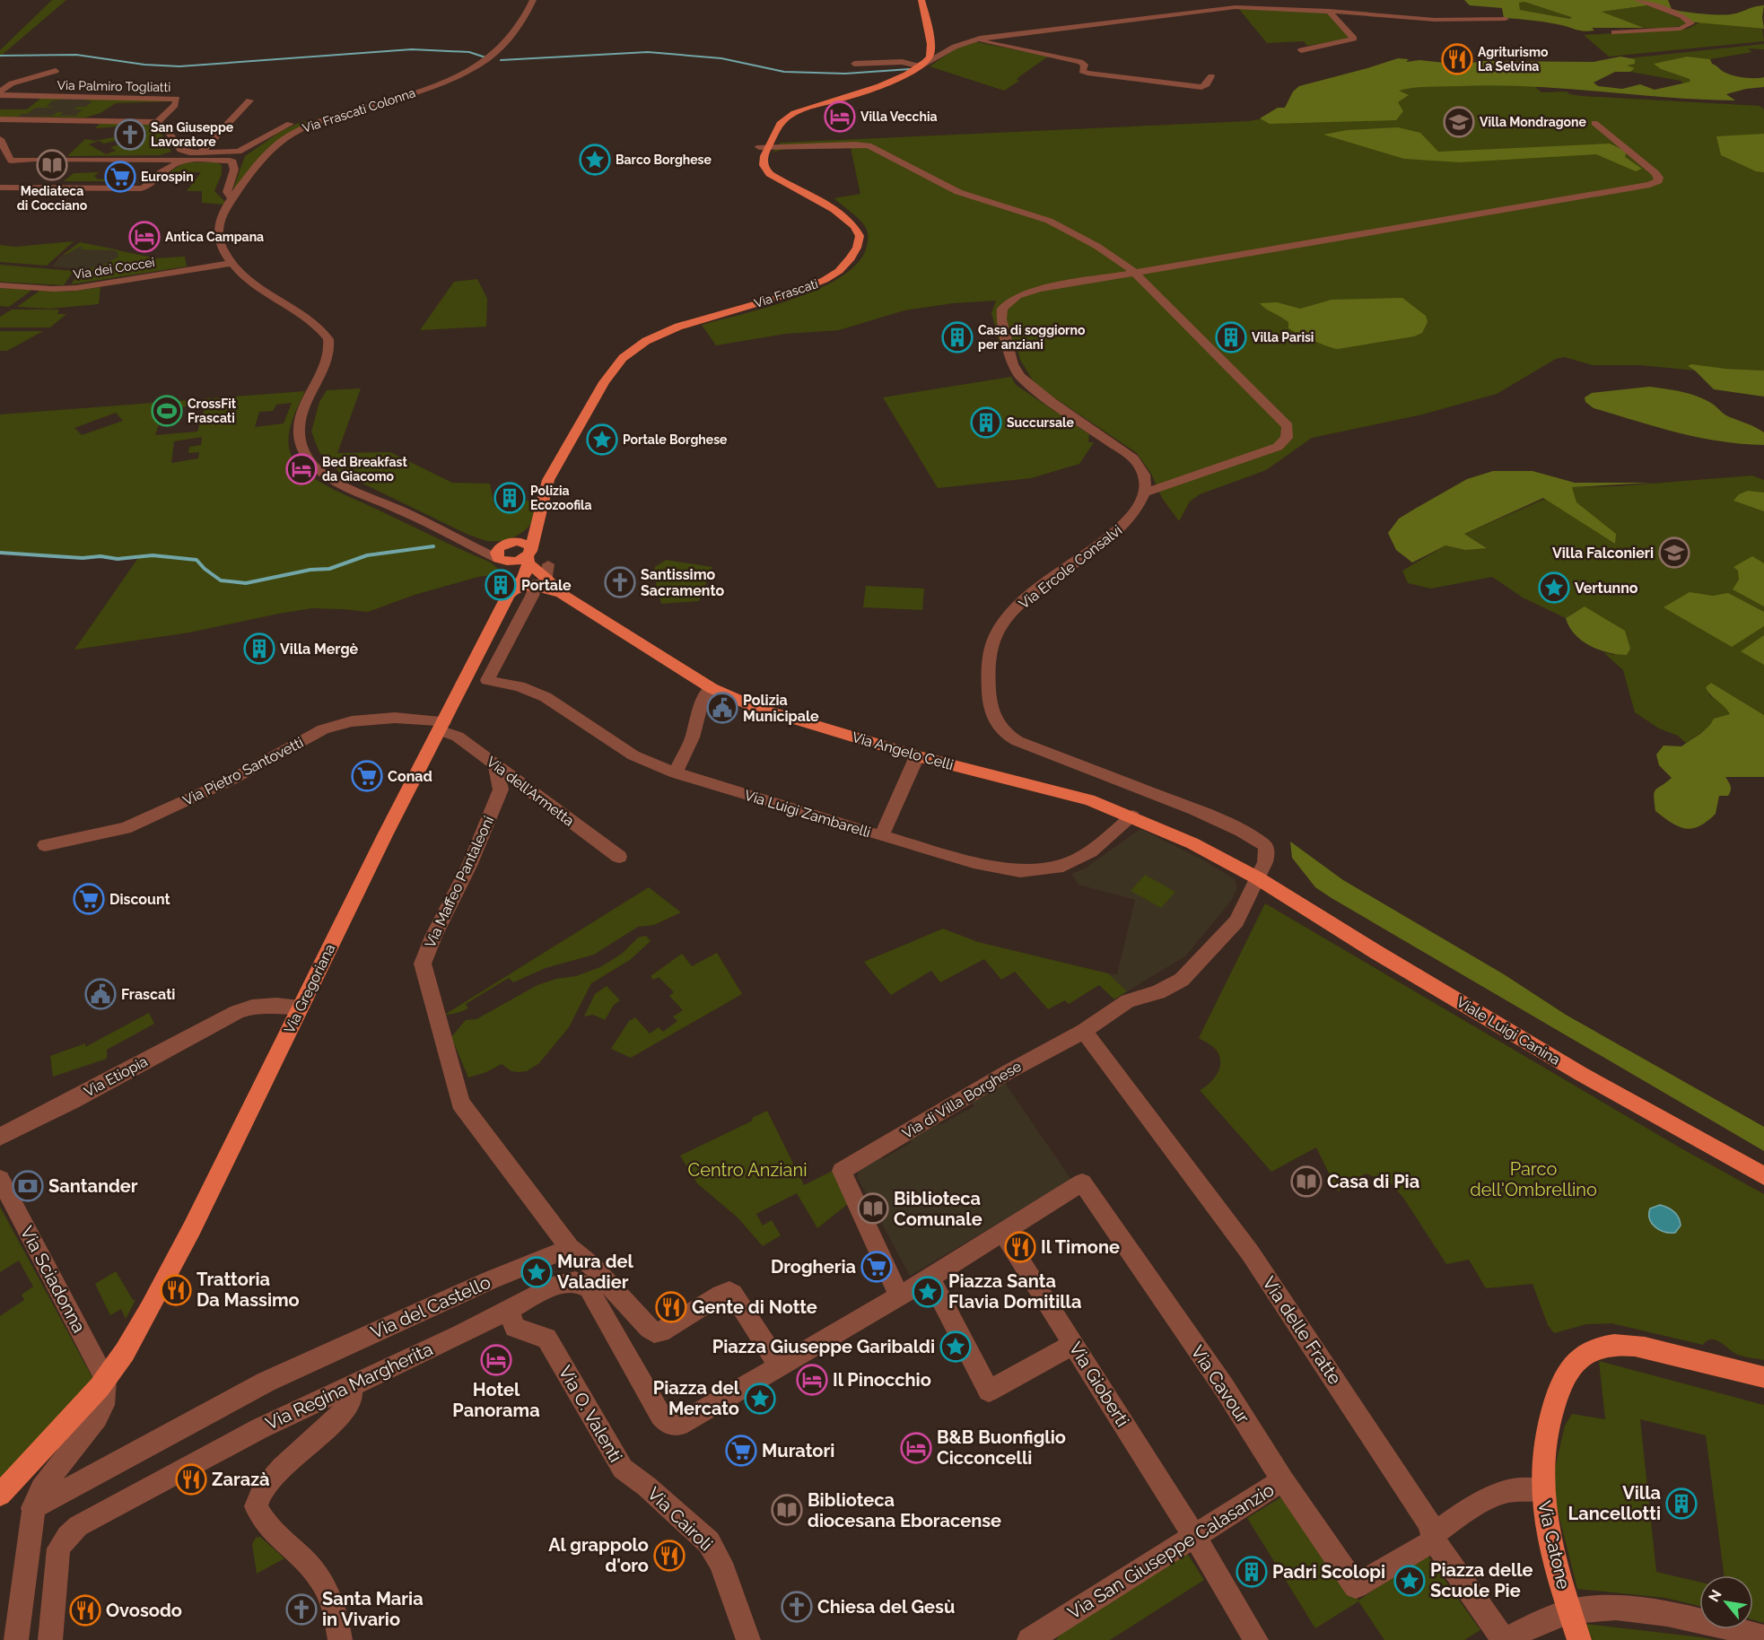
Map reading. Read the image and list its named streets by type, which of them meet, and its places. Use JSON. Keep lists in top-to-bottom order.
{
  "streets": {
    "main road": [
      "Via Frascati",
      "Via Angelo Celli",
      "Via Gregoriana",
      "Viale Luigi Canina",
      "Via Catone"
    ],
    "street": [
      "Via Palmiro Togliatti",
      "Via Frascati Colonna",
      "Via dei Coccei",
      "Via Ercole Consalvi",
      "Via Pietro Santovetti",
      "Via dell'Armetta",
      "Via Luigi Zambarelli",
      "Via Maffeo Pantaleoni",
      "Via Etiopia",
      "Via di Villa Borghese",
      "Via Sciadonna",
      "Via del Castello",
      "Via delle Fratte",
      "Via Gioberti",
      "Via Cavour",
      "Via Regina Margherita",
      "Via O. Valenti",
      "Via Cairoli",
      "Via San Giuseppe Calasanzio"
    ]
  },
  "crossings": [
    ["Via Frascati Colonna", "Via dei Coccei"],
    ["Via Frascati Colonna", "Via Angelo Celli"],
    ["Via Frascati Colonna", "Via Gregoriana"],
    ["Via Frascati", "Via Angelo Celli"],
    ["Via Frascati", "Via Luigi Zambarelli"],
    ["Via Ercole Consalvi", "Via Angelo Celli"],
    ["Via Ercole Consalvi", "Viale Luigi Canina"],
    ["Via Ercole Consalvi", "Via di Villa Borghese"],
    ["Via Angelo Celli", "Via Luigi Zambarelli"],
    ["Via Angelo Celli", "Via Gregoriana"],
    ["Via Angelo Celli", "Viale Luigi Canina"],
    ["Via Angelo Celli", "Via di Villa Borghese"],
    ["Via Pietro Santovetti", "Via dell'Armetta"],
    ["Via Pietro Santovetti", "Via Gregoriana"],
    ["Via dell'Armetta", "Via Maffeo Pantaleoni"],
    ["Via dell'Armetta", "Via Gregoriana"],
    ["Via Maffeo Pantaleoni", "Via del Castello"],
    ["Via Gregoriana", "Via Etiopia"],
    ["Via Gregoriana", "Via Sciadonna"],
    ["Viale Luigi Canina", "Via di Villa Borghese"],
    ["Via di Villa Borghese", "Via delle Fratte"],
    ["Via delle Fratte", "Via Cavour"],
    ["Via Gioberti", "Via Cavour"],
    ["Via Gioberti", "Via San Giuseppe Calasanzio"],
    ["Via Cavour", "Via San Giuseppe Calasanzio"],
    ["Via Regina Margherita", "Via O. Valenti"],
    ["Via O. Valenti", "Via Cairoli"]
  ],
  "parks": ["Parco dell'Ombrellino", "Centro Anziani"],
  "places": {
    "restaurant": [
      "Agriturismo La Selvina",
      "Il Timone",
      "Trattoria Da Massimo",
      "Gente di Notte",
      "Zarazà",
      "Al grappolo d'oro",
      "Ovosodo"
    ],
    "hotel": [
      "Villa Vecchia",
      "Antica Campana",
      "Bed Breakfast da Giacomo",
      "Hotel Panorama",
      "Il Pinocchio",
      "B&B Buonfiglio Cicconcelli"
    ],
    "school or university": ["Villa Mondragone", "Villa Falconieri"],
    "church": [
      "San Giuseppe Lavoratore",
      "Santissimo Sacramento",
      "Chiesa del Gesù",
      "Santa Maria in Vivario"
    ],
    "place": [
      "Barco Borghese",
      "Portale Borghese",
      "Vertunno",
      "Mura del Valadier",
      "Piazza Santa Flavia Domitilla",
      "Piazza Giuseppe Garibaldi",
      "Piazza del Mercato",
      "Piazza delle Scuole Pie"
    ],
    "library": [
      "Mediateca di Cocciano",
      "Casa di Pia",
      "Biblioteca Comunale",
      "Biblioteca diocesana Eboracense"
    ],
    "supermarket": [
      "Eurospin",
      "Conad",
      "Discount",
      "Drogheria",
      "Muratori"
    ],
    "building": [
      "Casa di soggiorno per anziani",
      "Villa Parisi",
      "Succursale",
      "Polizia Ecozoofila",
      "Portale",
      "Villa Mergè",
      "Villa Lancellotti",
      "Padri Scolopi"
    ],
    "sports": ["CrossFit Frascati"],
    "public building": ["Polizia Municipale", "Frascati"],
    "bank": ["Santander"]
  },
  "north": "top left"
}
